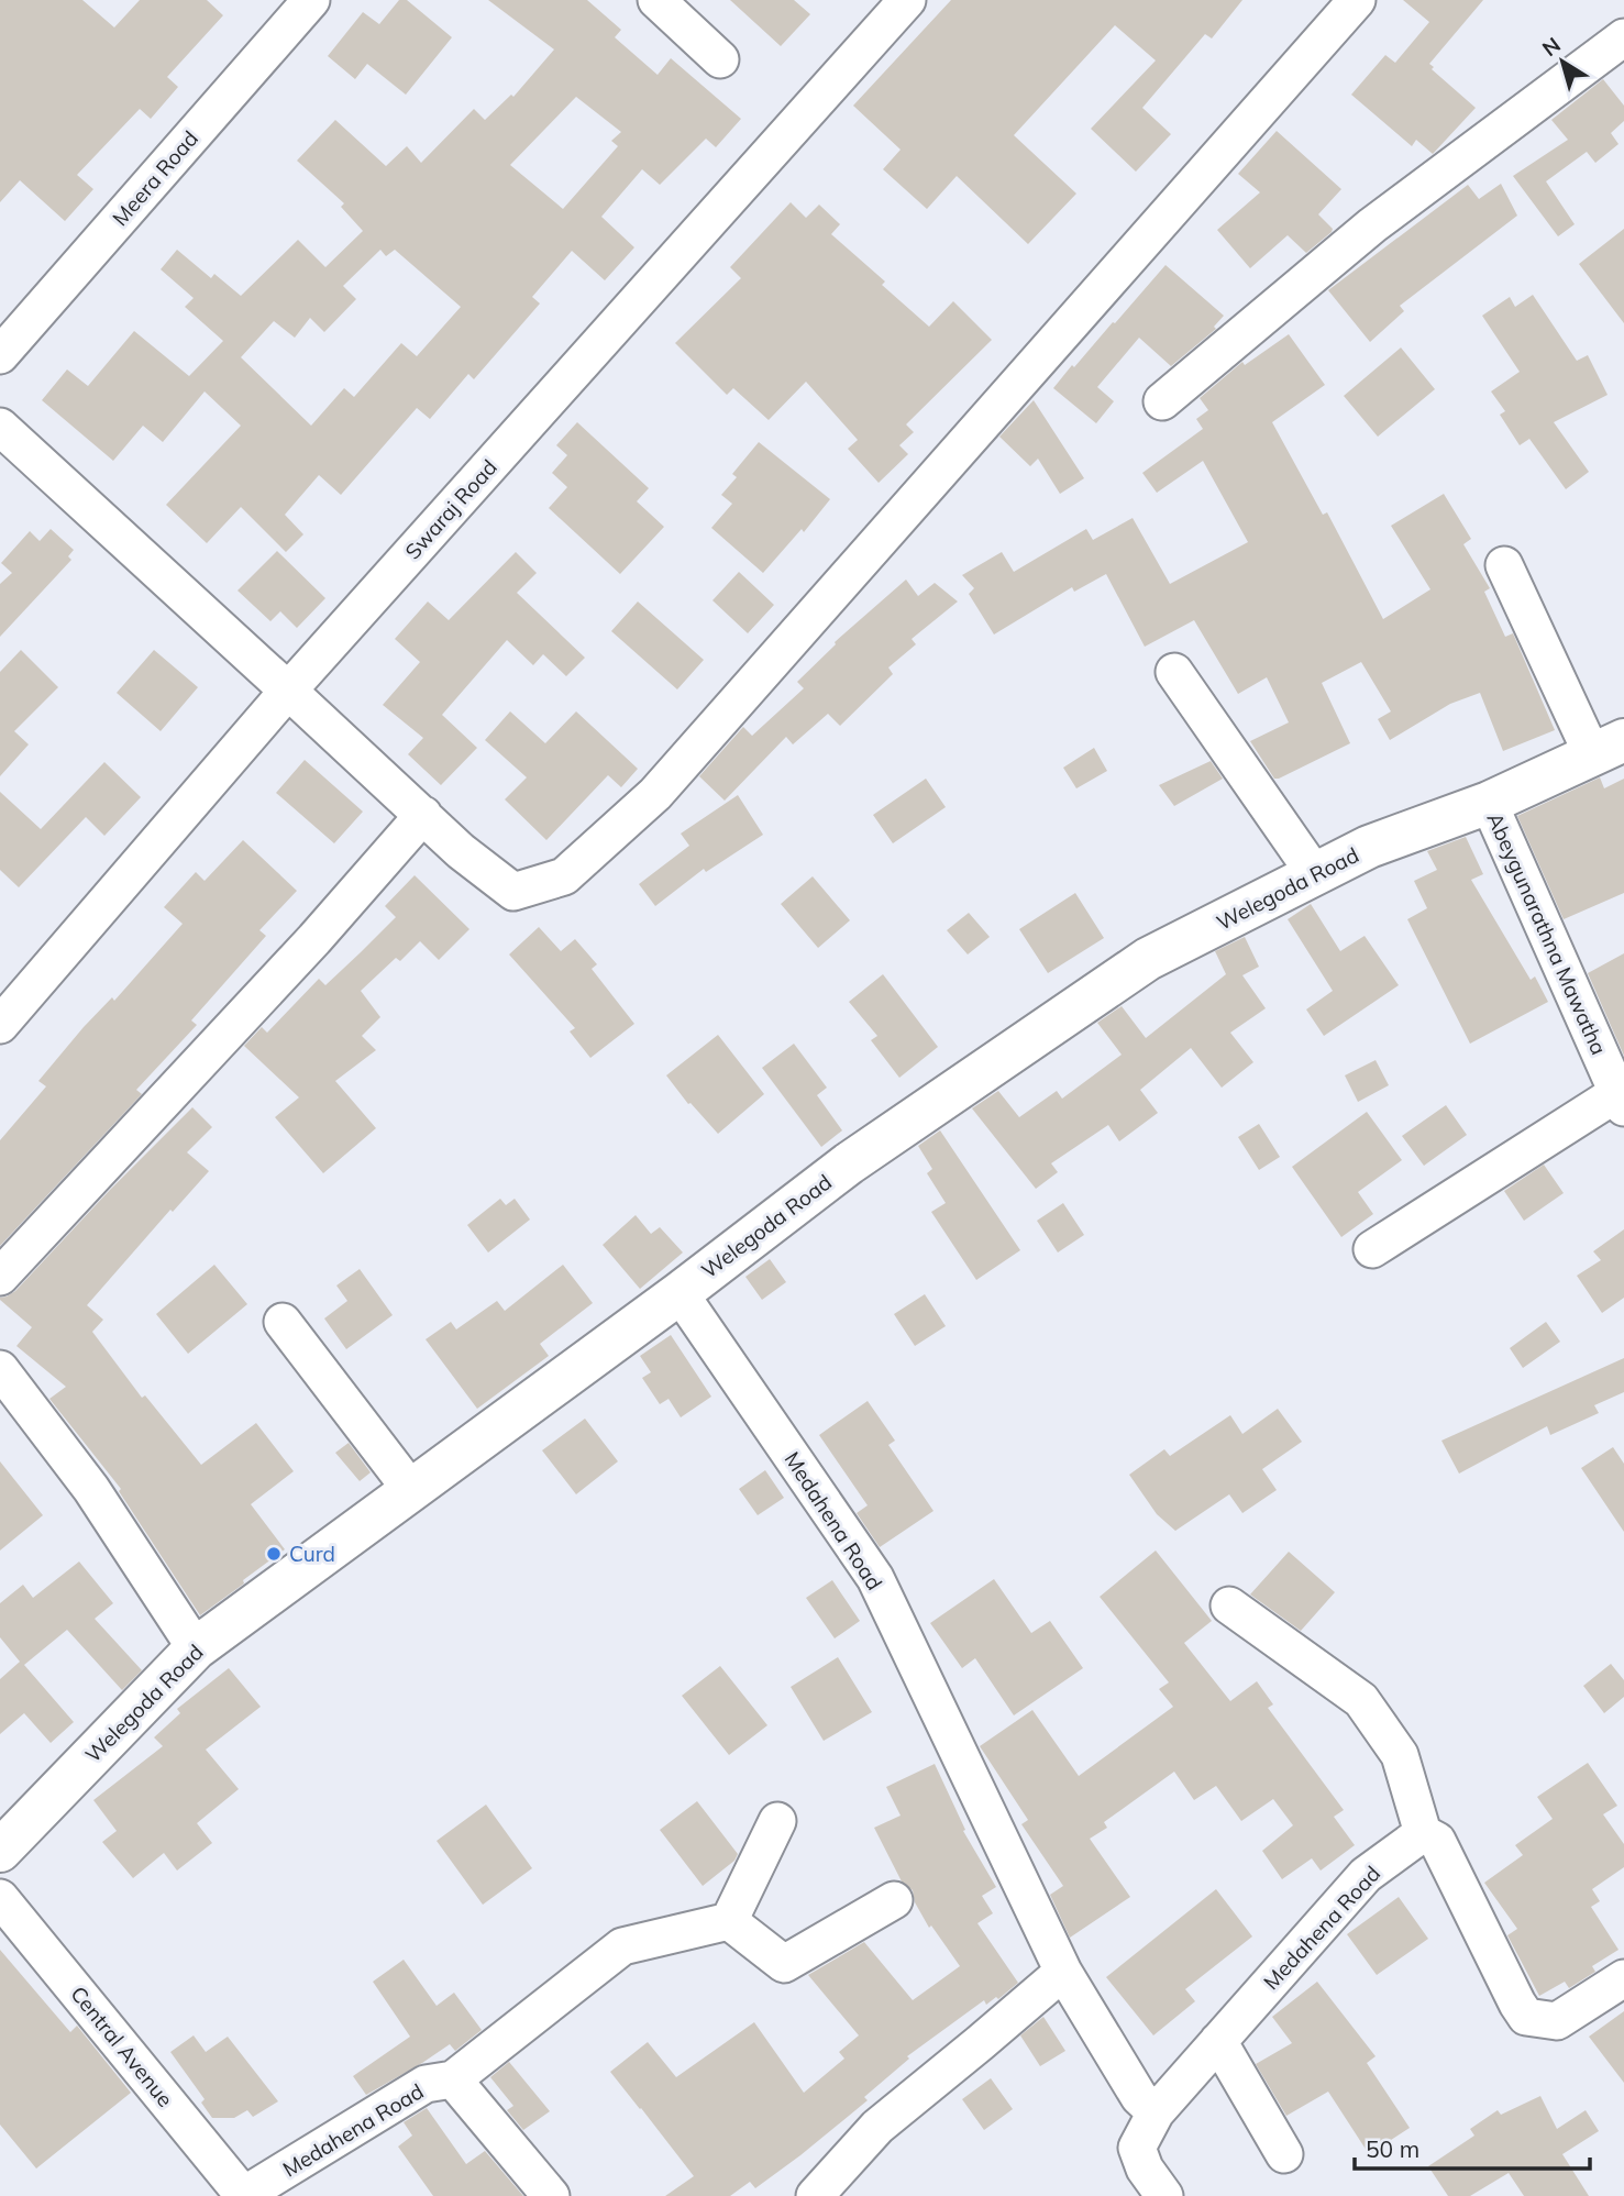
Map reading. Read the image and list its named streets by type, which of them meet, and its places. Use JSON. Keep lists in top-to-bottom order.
{
  "streets": {
    "street": [
      "Meera Road",
      "Swaraj Road",
      "Welegoda Road",
      "Abeygunarathna Mawatha",
      "Medahena Road",
      "Central Avenue"
    ]
  },
  "crossings": [
    ["Welegoda Road", "Abeygunarathna Mawatha"],
    ["Welegoda Road", "Medahena Road"],
    ["Medahena Road", "Central Avenue"]
  ],
  "places": ["Curd"],
  "scale_bar": "50 m",
  "north": "top left"
}
